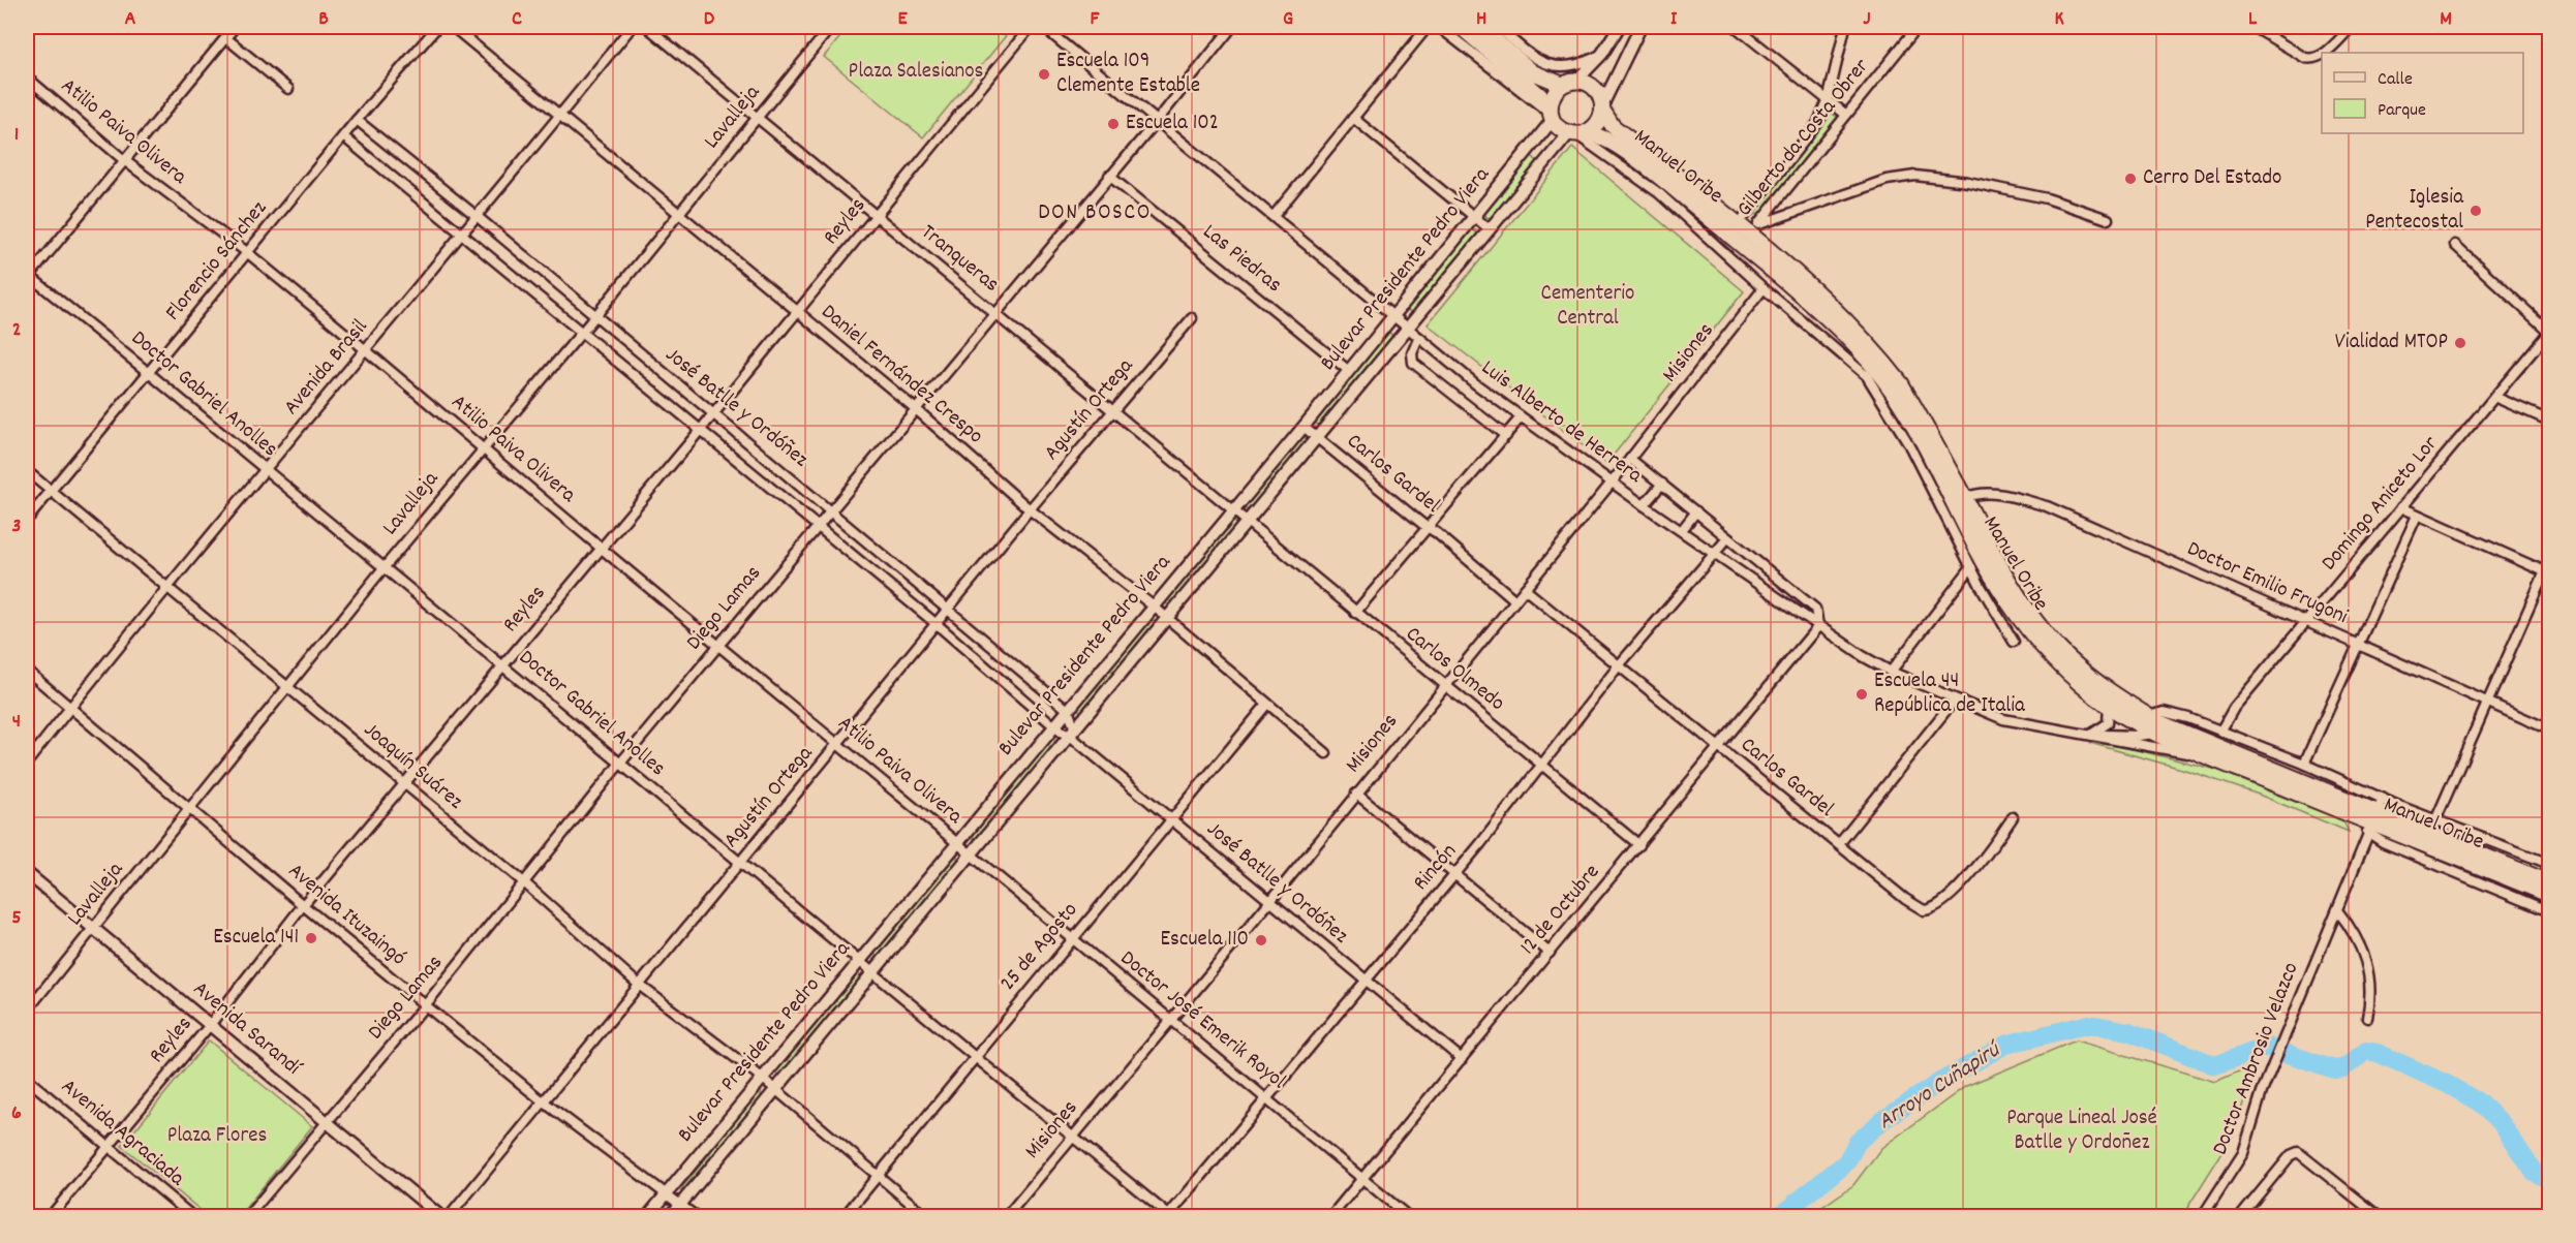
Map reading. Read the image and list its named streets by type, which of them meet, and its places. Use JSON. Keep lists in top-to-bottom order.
{
  "streets": {
    "highway": ["Manuel Oribe"],
    "street": [
      "Lavalleja",
      "Atilio Paiva Olivera",
      "Gilberto da Costa Obrer",
      "Reyles",
      "Tranqueras",
      "Las Piedras",
      "Florencio Sánchez",
      "Bulevar Presidente Pedro Viera",
      "Misiones",
      "Avenida Brasil",
      "Daniel Fernández Crespo",
      "Doctor Gabriel Anolles",
      "José Batlle y Ordóñez",
      "Agustín Ortega",
      "Luis Alberto de Herrera",
      "Carlos Gardel",
      "Domingo Aniceto Lor",
      "Doctor Emilio Frugoni",
      "Diego Lamas",
      "Carlos Olmedo",
      "Joaquín Suárez",
      "Rincón",
      "12 de Octubre",
      "Avenida Ituzaingó",
      "25 de Agosto",
      "Doctor José Emerik Royol",
      "Avenida Sarandí",
      "Doctor Ambrosio Velazco",
      "Avenida Agraciada"
    ]
  },
  "crossings": [
    ["Lavalleja", "Atilio Paiva Olivera"],
    ["Lavalleja", "Tranqueras"],
    ["Lavalleja", "Daniel Fernández Crespo"],
    ["Lavalleja", "Doctor Gabriel Anolles"],
    ["Lavalleja", "José Batlle y Ordóñez"],
    ["Lavalleja", "Joaquín Suárez"],
    ["Lavalleja", "Avenida Ituzaingó"],
    ["Lavalleja", "Avenida Sarandí"],
    ["Atilio Paiva Olivera", "Reyles"],
    ["Atilio Paiva Olivera", "Florencio Sánchez"],
    ["Atilio Paiva Olivera", "Bulevar Presidente Pedro Viera"],
    ["Atilio Paiva Olivera", "Avenida Brasil"],
    ["Atilio Paiva Olivera", "Agustín Ortega"],
    ["Atilio Paiva Olivera", "Diego Lamas"],
    ["Atilio Paiva Olivera", "Doctor José Emerik Royol"],
    ["Gilberto da Costa Obrer", "Manuel Oribe"],
    ["Manuel Oribe", "Bulevar Presidente Pedro Viera"],
    ["Manuel Oribe", "Misiones"],
    ["Manuel Oribe", "Luis Alberto de Herrera"],
    ["Manuel Oribe", "Doctor Emilio Frugoni"],
    ["Manuel Oribe", "Doctor Ambrosio Velazco"],
    ["Reyles", "Tranqueras"],
    ["Reyles", "Daniel Fernández Crespo"],
    ["Reyles", "Doctor Gabriel Anolles"],
    ["Reyles", "José Batlle y Ordóñez"],
    ["Reyles", "Joaquín Suárez"],
    ["Reyles", "Avenida Ituzaingó"],
    ["Reyles", "Avenida Sarandí"],
    ["Reyles", "Avenida Agraciada"],
    ["Tranqueras", "Bulevar Presidente Pedro Viera"],
    ["Tranqueras", "Agustín Ortega"],
    ["Tranqueras", "Diego Lamas"],
    ["Tranqueras", "Carlos Olmedo"],
    ["Las Piedras", "Bulevar Presidente Pedro Viera"],
    ["Las Piedras", "Diego Lamas"],
    ["Florencio Sánchez", "Doctor Gabriel Anolles"],
    ["Florencio Sánchez", "José Batlle y Ordóñez"],
    ["Florencio Sánchez", "Joaquín Suárez"],
    ["Bulevar Presidente Pedro Viera", "Daniel Fernández Crespo"],
    ["Bulevar Presidente Pedro Viera", "Doctor Gabriel Anolles"],
    ["Bulevar Presidente Pedro Viera", "José Batlle y Ordóñez"],
    ["Bulevar Presidente Pedro Viera", "Luis Alberto de Herrera"],
    ["Bulevar Presidente Pedro Viera", "Carlos Gardel"],
    ["Bulevar Presidente Pedro Viera", "Carlos Olmedo"],
    ["Bulevar Presidente Pedro Viera", "Joaquín Suárez"],
    ["Bulevar Presidente Pedro Viera", "Avenida Ituzaingó"],
    ["Bulevar Presidente Pedro Viera", "Doctor José Emerik Royol"],
    ["Misiones", "Doctor Gabriel Anolles"],
    ["Misiones", "José Batlle y Ordóñez"],
    ["Misiones", "Luis Alberto de Herrera"],
    ["Misiones", "Carlos Gardel"],
    ["Misiones", "Carlos Olmedo"],
    ["Misiones", "Doctor José Emerik Royol"],
    ["Avenida Brasil", "Daniel Fernández Crespo"],
    ["Avenida Brasil", "Doctor Gabriel Anolles"],
    ["Avenida Brasil", "José Batlle y Ordóñez"],
    ["Avenida Brasil", "Joaquín Suárez"],
    ["Avenida Brasil", "Avenida Ituzaingó"],
    ["Daniel Fernández Crespo", "Agustín Ortega"],
    ["Daniel Fernández Crespo", "Diego Lamas"],
    ["Daniel Fernández Crespo", "25 de Agosto"],
    ["Doctor Gabriel Anolles", "Agustín Ortega"],
    ["Doctor Gabriel Anolles", "Diego Lamas"],
    ["Doctor Gabriel Anolles", "Rincón"],
    ["Doctor Gabriel Anolles", "25 de Agosto"],
    ["José Batlle y Ordóñez", "Agustín Ortega"],
    ["José Batlle y Ordóñez", "Diego Lamas"],
    ["José Batlle y Ordóñez", "Rincón"],
    ["José Batlle y Ordóñez", "12 de Octubre"],
    ["José Batlle y Ordóñez", "25 de Agosto"],
    ["Agustín Ortega", "Joaquín Suárez"],
    ["Agustín Ortega", "Avenida Ituzaingó"],
    ["Luis Alberto de Herrera", "Diego Lamas"],
    ["Luis Alberto de Herrera", "Rincón"],
    ["Luis Alberto de Herrera", "12 de Octubre"],
    ["Carlos Gardel", "Rincón"],
    ["Carlos Gardel", "12 de Octubre"],
    ["Domingo Aniceto Lor", "Doctor Emilio Frugoni"],
    ["Diego Lamas", "Joaquín Suárez"],
    ["Diego Lamas", "Avenida Ituzaingó"],
    ["Diego Lamas", "Avenida Sarandí"],
    ["Carlos Olmedo", "Rincón"],
    ["Carlos Olmedo", "12 de Octubre"],
    ["Joaquín Suárez", "25 de Agosto"],
    ["Rincón", "Doctor José Emerik Royol"],
    ["12 de Octubre", "Doctor José Emerik Royol"],
    ["25 de Agosto", "Doctor José Emerik Royol"]
  ],
  "districts": ["DON BOSCO"],
  "water": ["Arroyo Cuñapirú"],
  "parks": [
    "Plaza Salesianos",
    "Cementerio Central",
    "Parque Lineal José Batlle y Ordoñez",
    "Plaza Flores"
  ],
  "places": [
    "Escuela 109 Clemente Estable",
    "Escuela 102",
    "Cerro Del Estado",
    "Iglesia Pentecostal",
    "Vialidad MTOP",
    "Escuela 44 República de Italia",
    "Escuela 141",
    "Escuela 110"
  ],
  "legend": ["Calle", "Parque"],
  "grid": {
    "columns": [
      "A",
      "B",
      "C",
      "D",
      "E",
      "F",
      "G",
      "H",
      "I",
      "J",
      "K",
      "L",
      "M"
    ],
    "rows": [
      "1",
      "2",
      "3",
      "4",
      "5",
      "6"
    ]
  }
}
